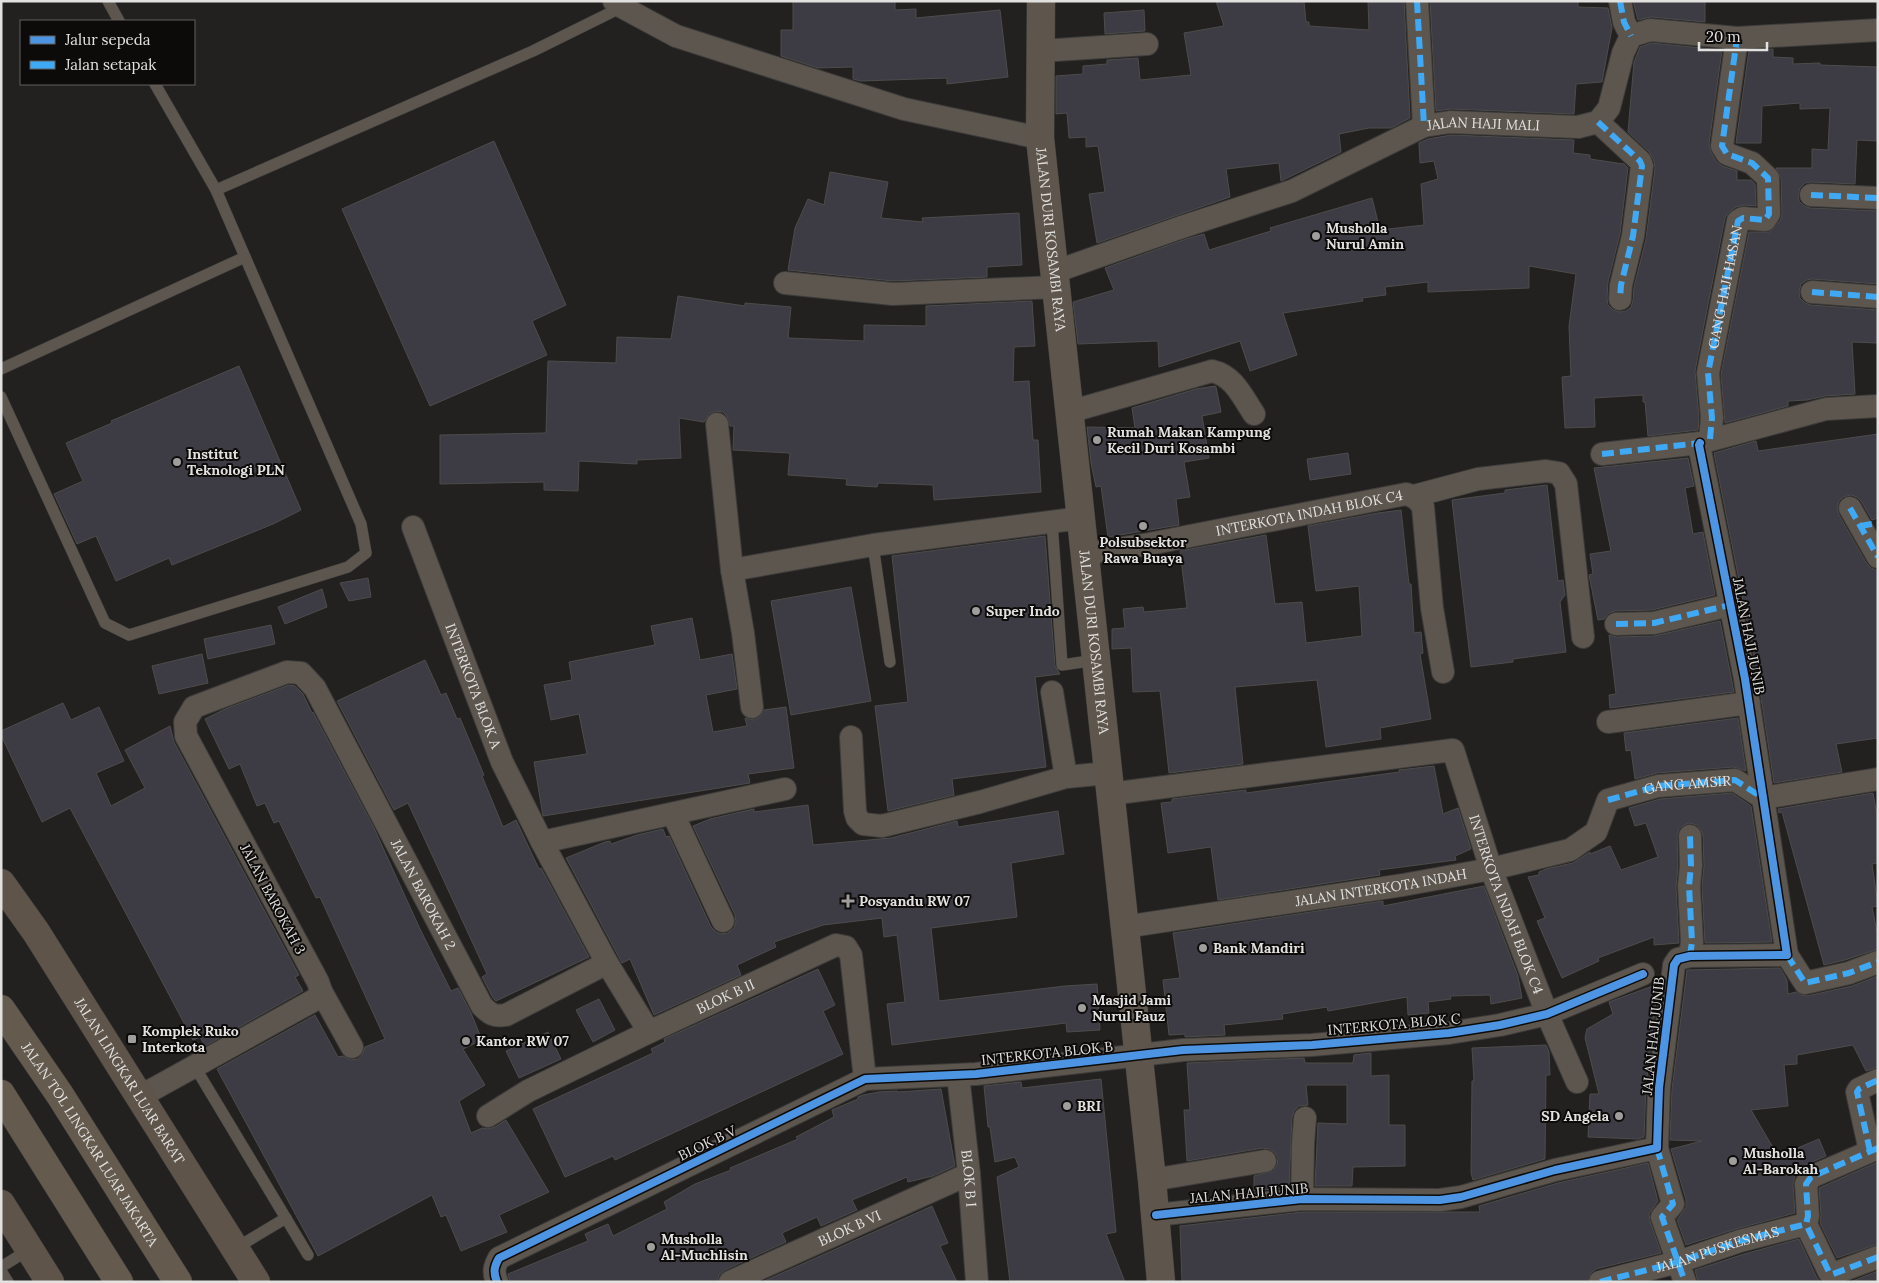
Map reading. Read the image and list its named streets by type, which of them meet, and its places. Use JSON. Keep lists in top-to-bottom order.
{
  "streets": {
    "highway": ["JALAN TOL LINGKAR LUAR JAKARTA"],
    "main road": ["JALAN DURI KOSAMBI RAYA", "JALAN LINGKAR LUAR BARAT"],
    "street": [
      "JALAN HAJI MALI",
      "GANG HAJI HASAN",
      "INTERKOTA INDAH BLOK C4",
      "JALAN HAJI JUNIB",
      "INTERKOTA BLOK A",
      "GANG AMSIR",
      "JALAN INTERKOTA INDAH",
      "JALAN BAROKAH 2",
      "JALAN BAROKAH 3",
      "BLOK B II",
      "INTERKOTA BLOK C",
      "INTERKOTA BLOK B",
      "BLOK B V",
      "BLOK B I",
      "BLOK B VI",
      "JALAN PUSKESMAS"
    ]
  },
  "crossings": [
    ["JALAN HAJI MALI", "JALAN DURI KOSAMBI RAYA"],
    ["JALAN DURI KOSAMBI RAYA", "INTERKOTA INDAH BLOK C4"],
    ["JALAN DURI KOSAMBI RAYA", "JALAN HAJI JUNIB"],
    ["JALAN DURI KOSAMBI RAYA", "JALAN INTERKOTA INDAH"],
    ["JALAN DURI KOSAMBI RAYA", "INTERKOTA BLOK C"],
    ["JALAN DURI KOSAMBI RAYA", "INTERKOTA BLOK B"],
    ["GANG HAJI HASAN", "JALAN HAJI JUNIB"],
    ["INTERKOTA INDAH BLOK C4", "JALAN INTERKOTA INDAH"],
    ["INTERKOTA INDAH BLOK C4", "INTERKOTA BLOK C"],
    ["JALAN HAJI JUNIB", "GANG AMSIR"],
    ["INTERKOTA BLOK A", "JALAN BAROKAH 2"],
    ["INTERKOTA BLOK A", "BLOK B II"],
    ["GANG AMSIR", "JALAN INTERKOTA INDAH"],
    ["JALAN BAROKAH 2", "JALAN BAROKAH 3"],
    ["BLOK B II", "BLOK B V"],
    ["INTERKOTA BLOK C", "INTERKOTA BLOK B"],
    ["INTERKOTA BLOK B", "BLOK B V"],
    ["INTERKOTA BLOK B", "BLOK B I"],
    ["BLOK B V", "BLOK B I"],
    ["BLOK B I", "BLOK B VI"]
  ],
  "places": {
    "other": [
      "Musholla Nurul Amin",
      "Rumah Makan Kampung Kecil Duri Kosambi",
      "Institut Teknologi PLN",
      "Polsubsektor Rawa Buaya",
      "Super Indo",
      "Bank Mandiri",
      "Masjid Jami Nurul Fauz",
      "Kantor RW 07",
      "BRI",
      "SD Angela",
      "Musholla Al-Barokah",
      "Musholla Al-Muchlisin"
    ],
    "health": ["Posyandu RW 07"],
    "transit": ["Komplek Ruko Interkota"]
  },
  "legend": ["Jalur sepeda", "Jalan setapak"],
  "scale_bar": "20 m"
}
